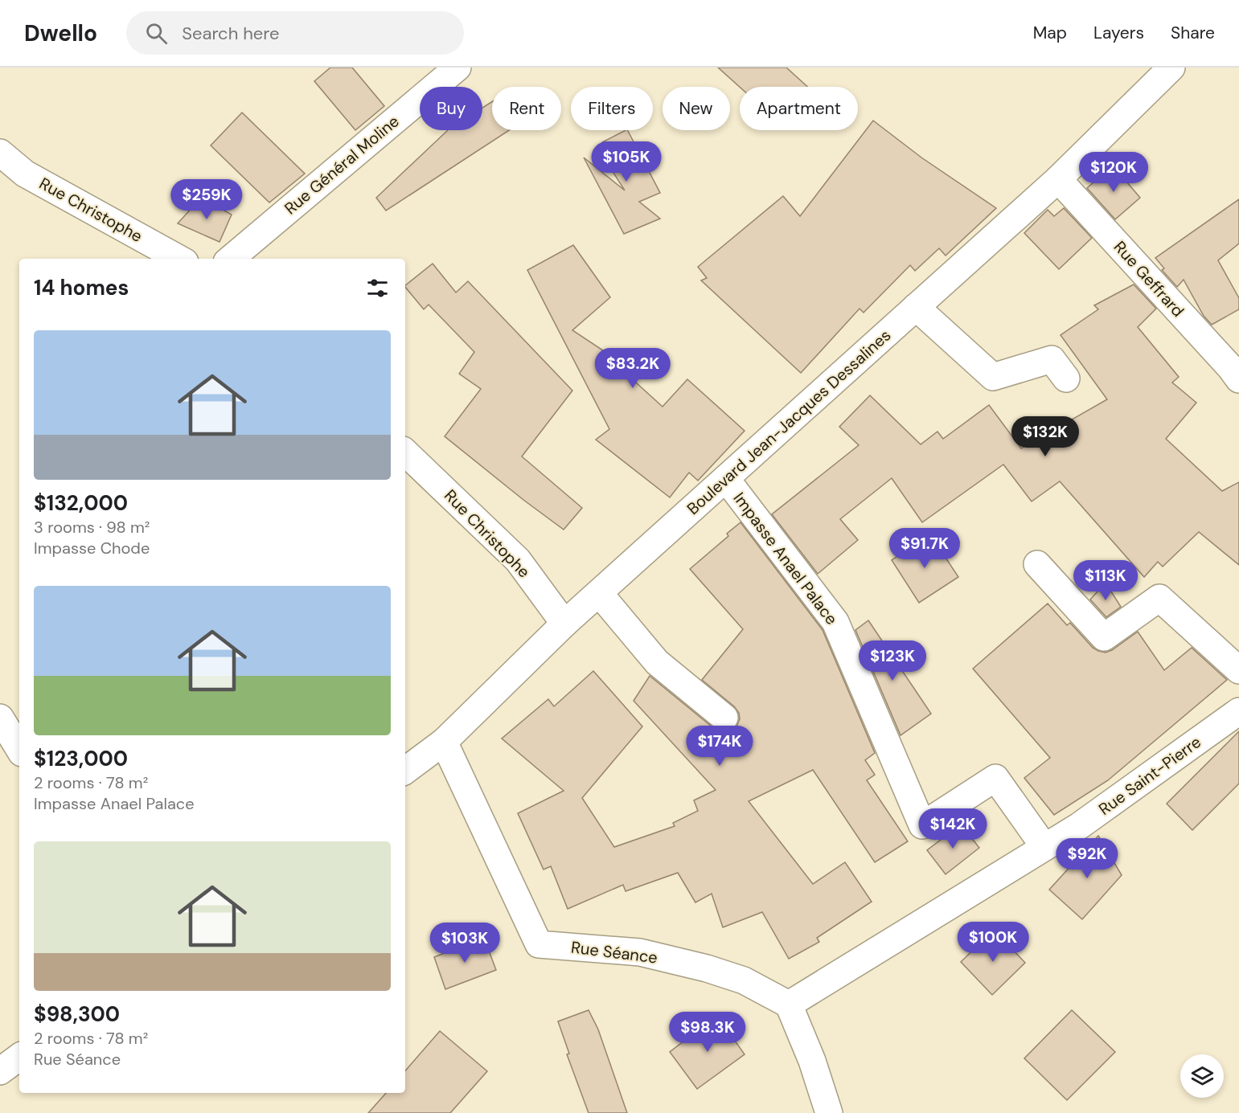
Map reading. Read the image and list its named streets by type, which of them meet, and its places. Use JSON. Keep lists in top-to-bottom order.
{
  "streets": {
    "street": [
      "Rue Général Moline",
      "Rue Christophe",
      "Rue Geffrard",
      "Boulevard Jean-Jacques Dessalines",
      "Impasse Anael Palace",
      "Rue Saint-Pierre",
      "Rue Séance"
    ]
  },
  "crossings": [
    ["Rue Christophe", "Boulevard Jean-Jacques Dessalines"],
    ["Rue Geffrard", "Boulevard Jean-Jacques Dessalines"],
    ["Boulevard Jean-Jacques Dessalines", "Impasse Anael Palace"],
    ["Boulevard Jean-Jacques Dessalines", "Rue Séance"],
    ["Impasse Anael Palace", "Rue Saint-Pierre"],
    ["Rue Saint-Pierre", "Rue Séance"]
  ],
  "page": {
    "header": "Dwello",
    "search": "Search here",
    "nav": ["Map", "Layers", "Share"],
    "chip": [
      "Buy",
      "Rent",
      "Filters",
      "New",
      "Apartment"
    ],
    "price": [
      "$105K",
      "$120K",
      "$259K",
      "$83.2K",
      "$132K",
      "$91.7K",
      "$113K",
      "$123K",
      "$174K",
      "$142K",
      "$92K",
      "$100K",
      "$103K",
      "$98.3K"
    ],
    "heading": "14 homes",
    "list": [
      {
        "name": "$132,000",
        "note": "3 rooms · 98 m² · Impasse Chode"
      },
      {
        "name": "$123,000",
        "note": "2 rooms · 78 m² · Impasse Anael Palace"
      },
      {
        "name": "$98,300",
        "note": "2 rooms · 78 m² · Rue Séance"
      }
    ]
  }
}
